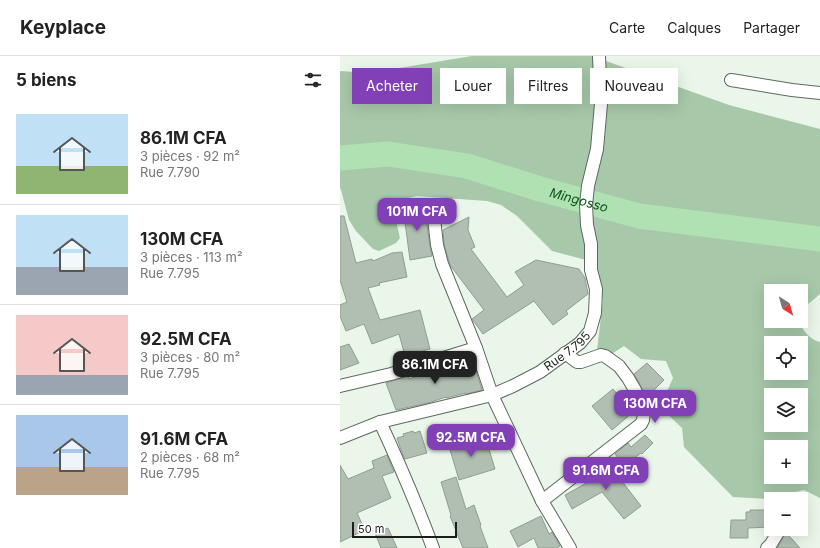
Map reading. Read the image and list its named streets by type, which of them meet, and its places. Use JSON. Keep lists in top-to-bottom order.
{
  "streets": {
    "street": ["Rue 7.795"]
  },
  "water": ["Mingosso"],
  "scale_bar": "50 m",
  "north": "bottom right",
  "page": {
    "header": "Keyplace",
    "nav": ["Carte", "Calques", "Partager"],
    "heading": "5 biens",
    "chip": [
      "Acheter",
      "Louer",
      "Filtres",
      "Nouveau"
    ],
    "list": [
      {
        "name": "86.1M CFA",
        "note": "3 pièces · 92 m² · Rue 7.790"
      },
      {
        "name": "130M CFA",
        "note": "3 pièces · 113 m² · Rue 7.795"
      },
      {
        "name": "92.5M CFA",
        "note": "3 pièces · 80 m² · Rue 7.795"
      },
      {
        "name": "91.6M CFA",
        "note": "2 pièces · 68 m² · Rue 7.795"
      }
    ],
    "price": [
      "101M CFA",
      "86.1M CFA",
      "130M CFA",
      "92.5M CFA",
      "91.6M CFA"
    ],
    "map_buttons": ["+", "−"],
    "scale": "50 m"
  }
}
